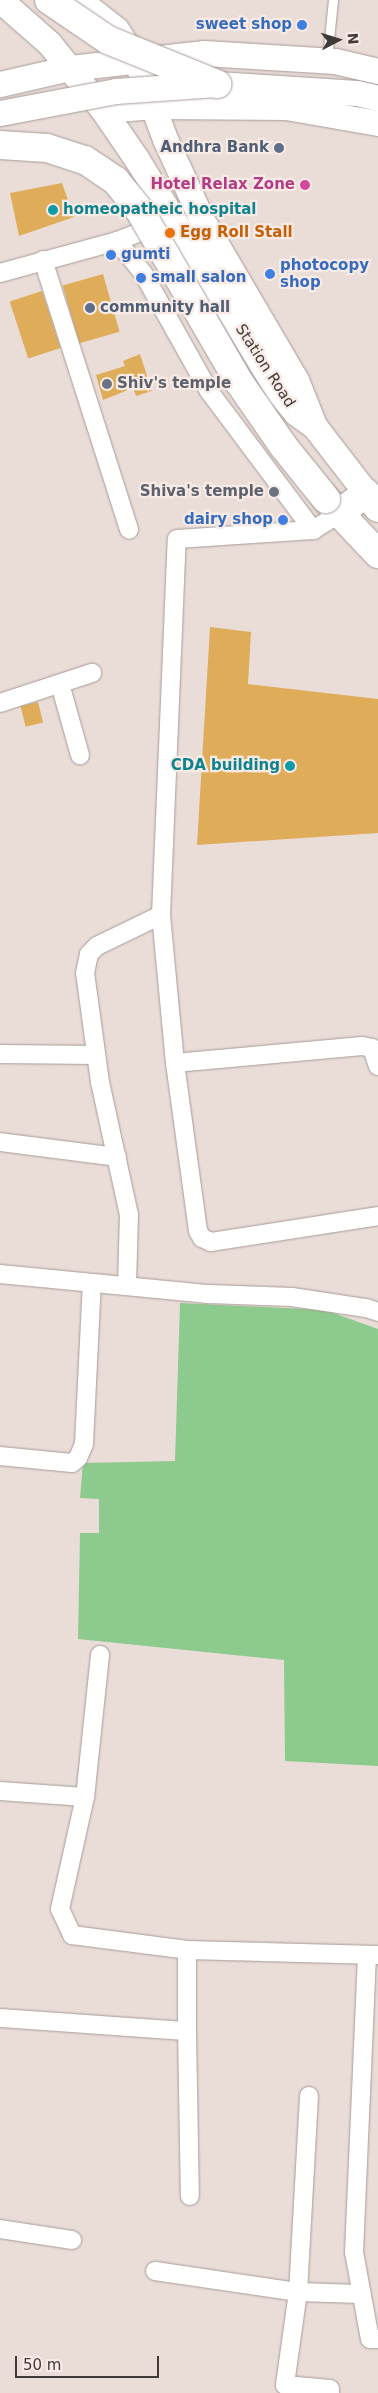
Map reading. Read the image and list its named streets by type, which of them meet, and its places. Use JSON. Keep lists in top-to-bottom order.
{
  "streets": {
    "main road": ["Station Road"]
  },
  "places": [
    "sweet shop",
    "Andhra Bank",
    "Hotel Relax Zone",
    "homeopatheic hospital",
    "Egg Roll Stall",
    "gumti",
    "photocopy shop",
    "small salon",
    "community hall",
    "Shiv's temple",
    "Shiva's temple",
    "dairy shop",
    "CDA building"
  ],
  "scale_bar": "50 m",
  "north": "right"
}
